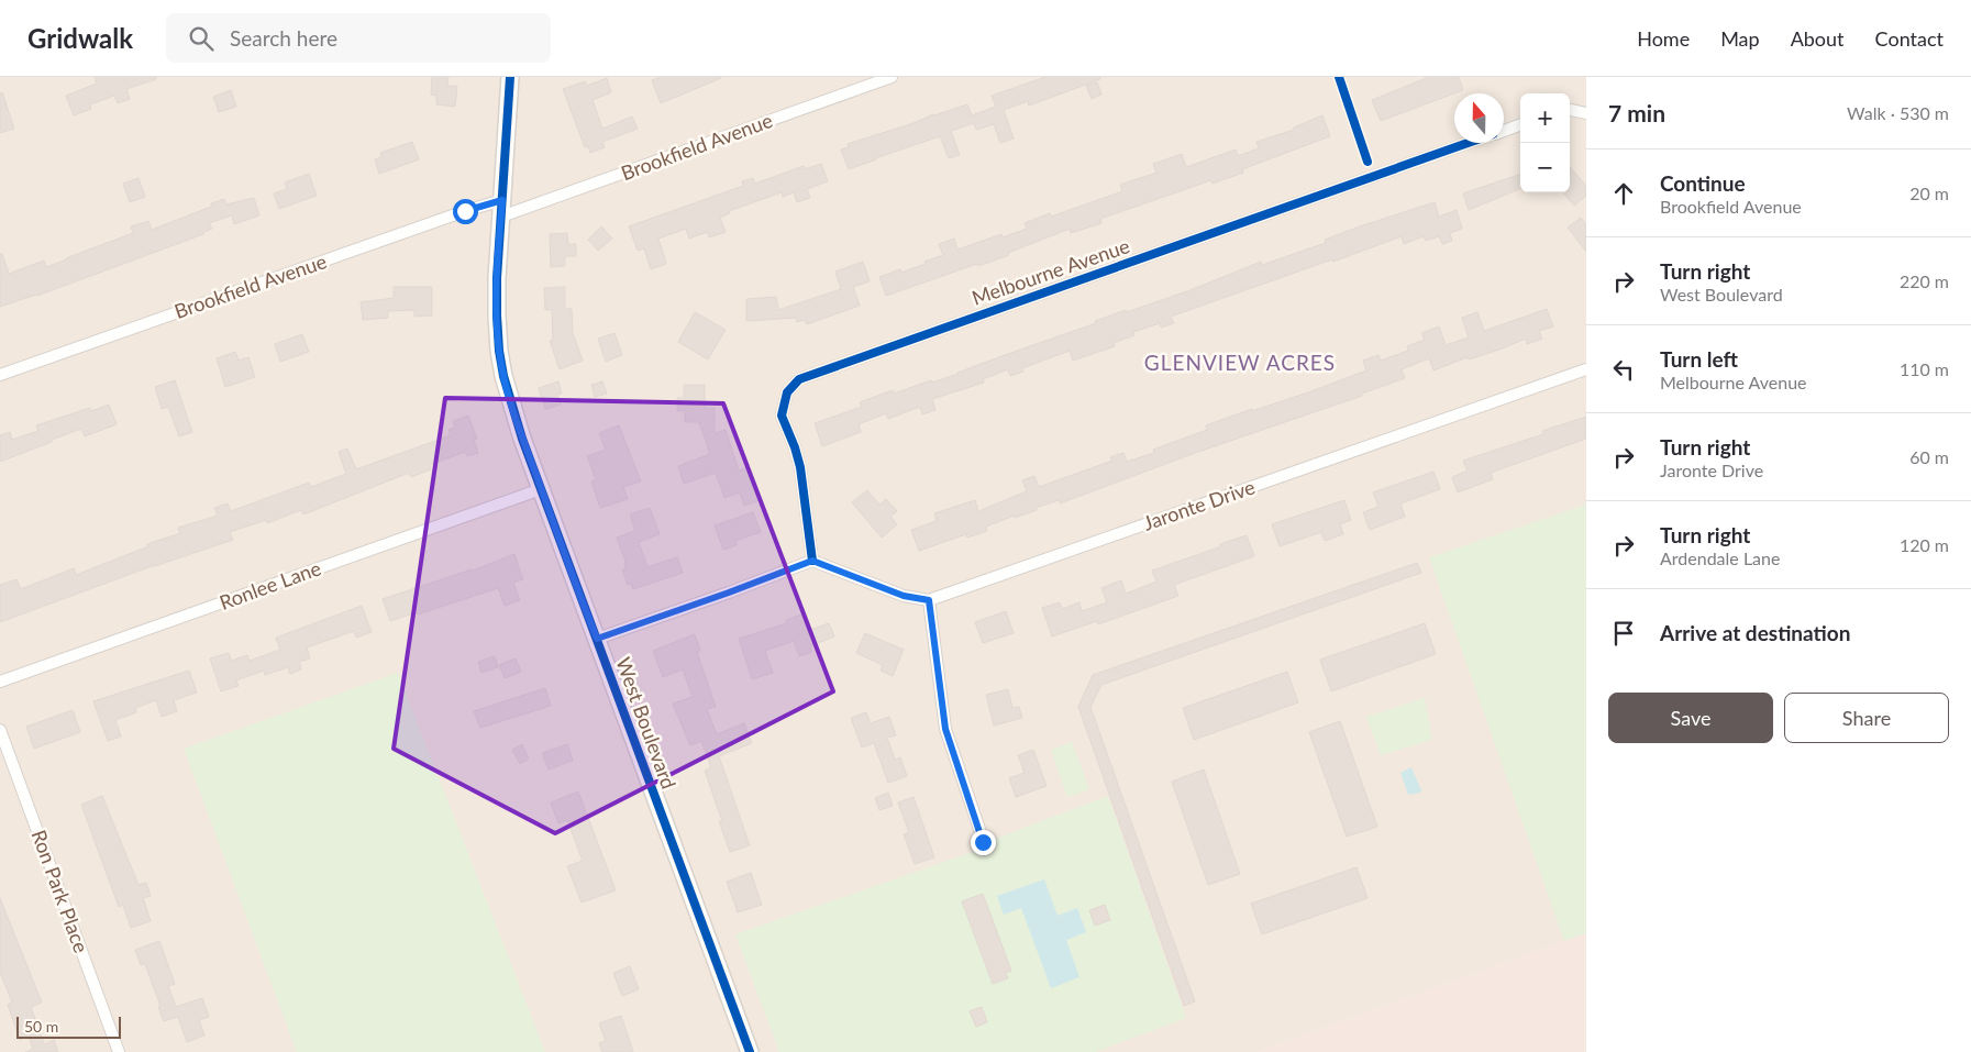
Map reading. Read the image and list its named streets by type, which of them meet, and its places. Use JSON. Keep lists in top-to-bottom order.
{
  "streets": {
    "street": [
      "Brookfield Avenue",
      "Melbourne Avenue",
      "Jaronte Drive",
      "Ronlee Lane",
      "West Boulevard",
      "Ron Park Place"
    ]
  },
  "crossings": [
    ["Brookfield Avenue", "West Boulevard"],
    ["Melbourne Avenue", "Jaronte Drive"],
    ["Ronlee Lane", "West Boulevard"]
  ],
  "districts": ["GLENVIEW ACRES"],
  "scale_bar": "50 m",
  "north": "top",
  "page": {
    "header": "Gridwalk",
    "search": "Search here",
    "nav": [
      "Home",
      "Map",
      "About",
      "Contact"
    ],
    "heading": ["7 min", "Walk · 530 m"],
    "map_buttons": ["+", "−"],
    "list": [
      ["Continue", "Brookfield Avenue", "20 m"],
      ["Turn right", "West Boulevard", "220 m"],
      ["Turn left", "Melbourne Avenue", "110 m"],
      ["Turn right", "Jaronte Drive", "60 m"],
      ["Turn right", "Ardendale Lane", "120 m"],
      "Arrive at destination"
    ],
    "buttons": ["Save", "Share"],
    "scale": "50 m"
  }
}
